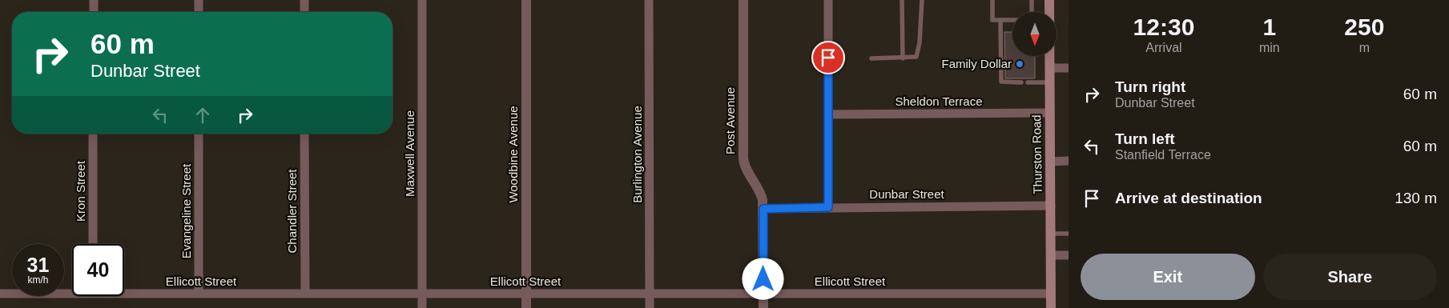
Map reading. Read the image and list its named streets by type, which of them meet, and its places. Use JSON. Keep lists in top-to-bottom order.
{
  "streets": {
    "main road": ["Thurston Road"],
    "street": [
      "Sheldon Terrace",
      "Post Avenue",
      "Maxwell Avenue",
      "Woodbine Avenue",
      "Burlington Avenue",
      "Kron Street",
      "Dunbar Street",
      "Evangeline Street",
      "Chandler Street",
      "Ellicott Street"
    ]
  },
  "crossings": [
    ["Sheldon Terrace", "Thurston Road"],
    ["Post Avenue", "Dunbar Street"],
    ["Post Avenue", "Ellicott Street"],
    ["Maxwell Avenue", "Ellicott Street"],
    ["Woodbine Avenue", "Ellicott Street"],
    ["Burlington Avenue", "Ellicott Street"],
    ["Thurston Road", "Dunbar Street"],
    ["Thurston Road", "Ellicott Street"],
    ["Evangeline Street", "Ellicott Street"],
    ["Chandler Street", "Ellicott Street"]
  ],
  "places": ["Family Dollar"],
  "north": "bottom",
  "page": {
    "eta": [
      "12:30",
      "Arrival",
      "1",
      "min",
      "250",
      "m"
    ],
    "turn": ["60 m", "Dunbar Street"],
    "list": [
      {
        "name": "Turn right",
        "note": "Dunbar Street",
        "value": "60 m"
      },
      {
        "name": "Turn left",
        "note": "Stanfield Terrace",
        "value": "60 m"
      },
      {
        "name": "Arrive at destination",
        "value": "130 m"
      }
    ],
    "speed": "31 km/h",
    "limit": "40",
    "buttons": ["Exit", "Share"]
  }
}
